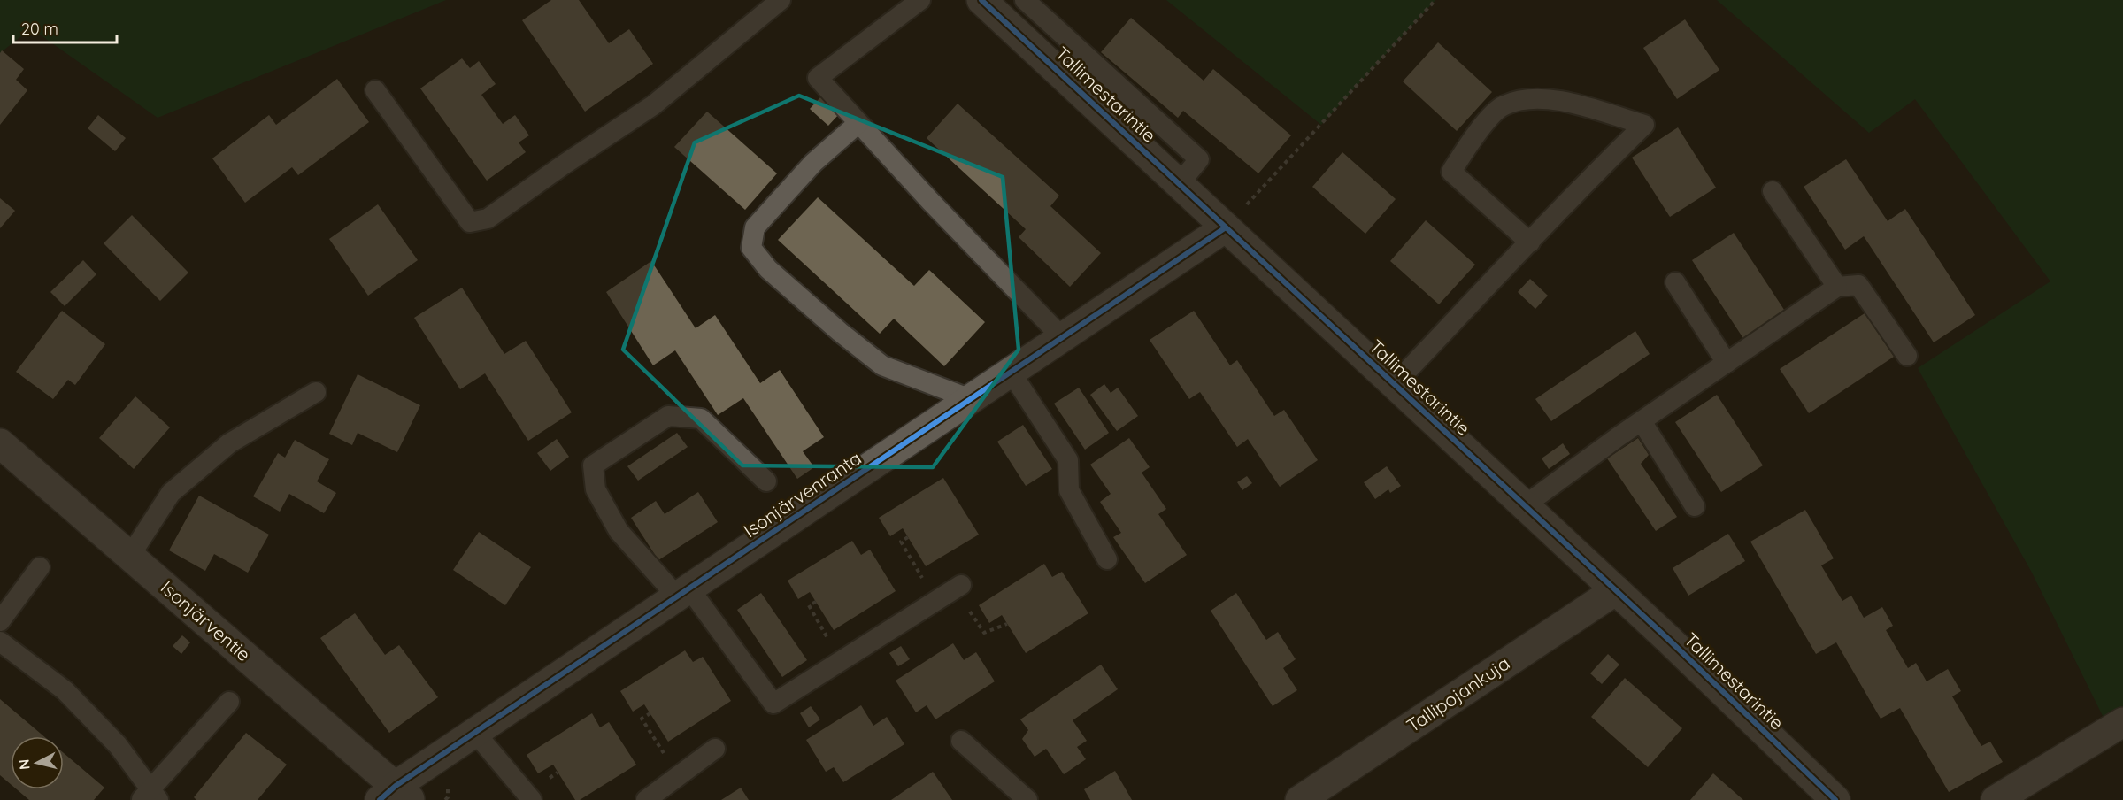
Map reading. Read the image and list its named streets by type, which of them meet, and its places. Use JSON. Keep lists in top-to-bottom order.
{
  "streets": {
    "street": [
      "Tallimestarintie",
      "Isonjärvenranta",
      "Isonjärventie",
      "Tallipojankuja"
    ]
  },
  "crossings": [
    ["Tallimestarintie", "Isonjärvenranta"],
    ["Tallimestarintie", "Tallipojankuja"],
    ["Isonjärvenranta", "Isonjärventie"]
  ],
  "scale_bar": "20 m",
  "north": "left"
}
